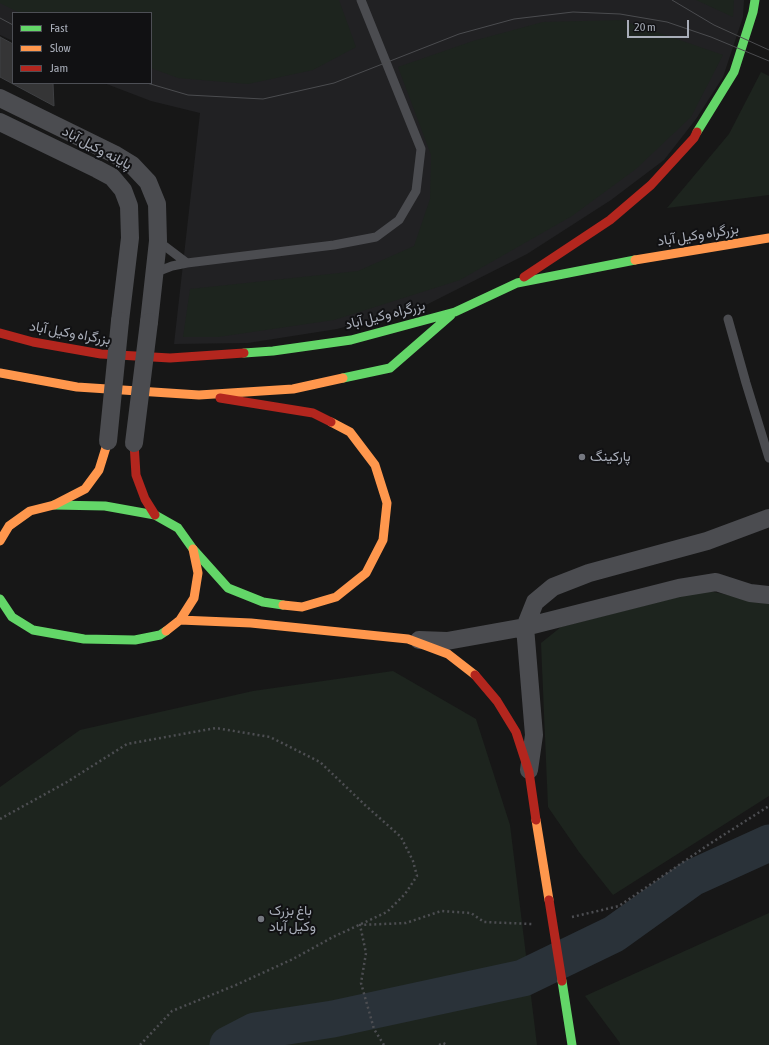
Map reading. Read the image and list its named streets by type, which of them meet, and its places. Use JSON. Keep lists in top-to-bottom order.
{
  "streets": {
    "main road": ["بزرگراه وکیل آباد"],
    "street": ["پایانه وکیل آباد"]
  },
  "places": ["پارکینگ", "باغ بزرک وکیل آباد"],
  "legend": ["Fast", "Slow", "Jam"],
  "scale_bar": "20 m"
}
